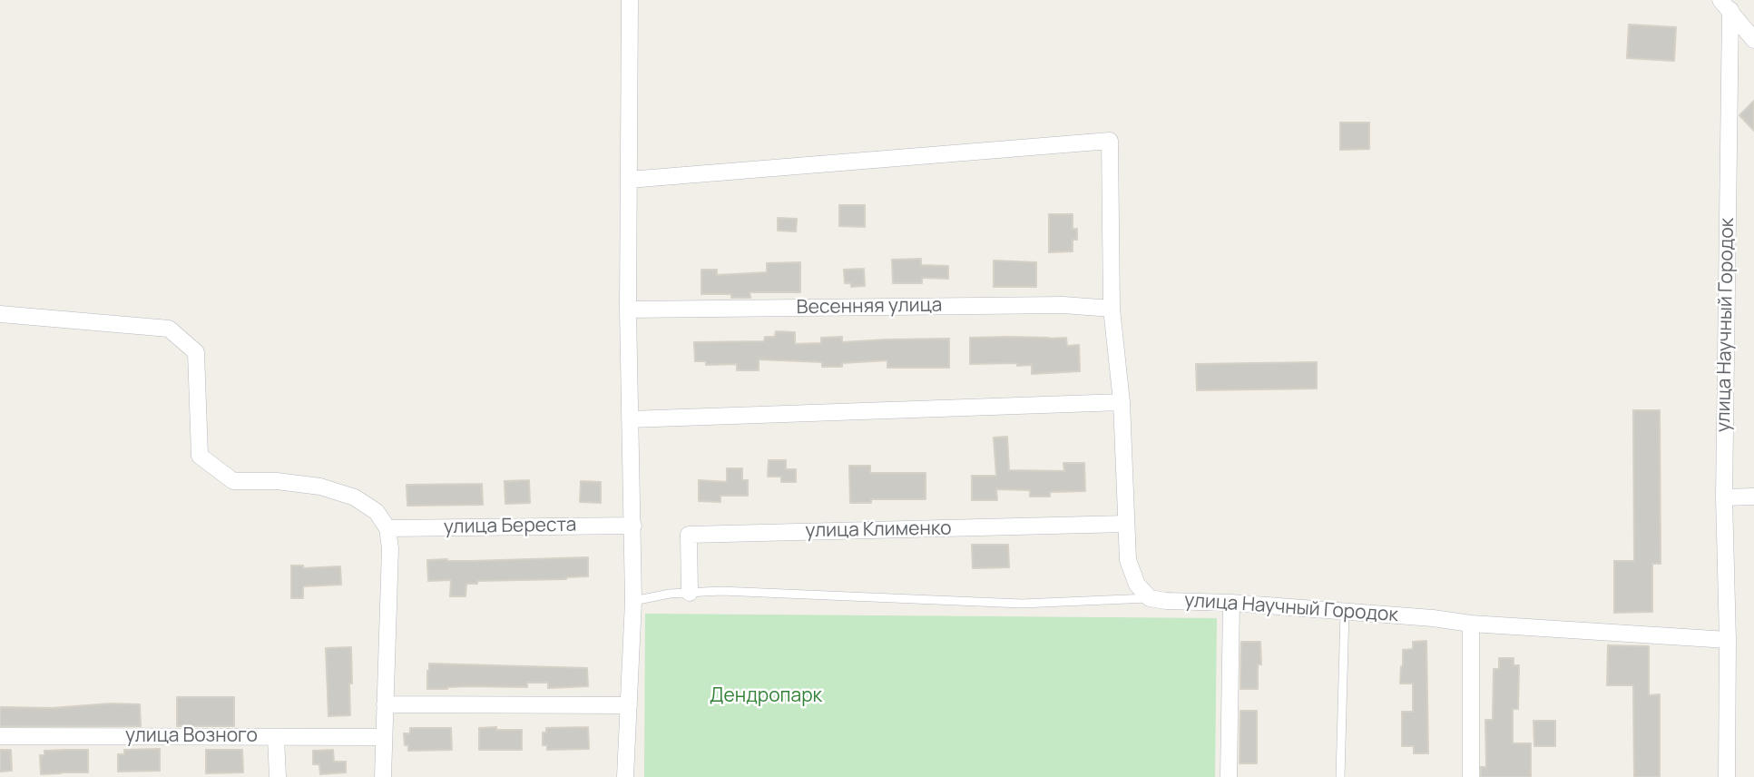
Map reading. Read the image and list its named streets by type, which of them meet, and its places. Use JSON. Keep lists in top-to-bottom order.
{
  "streets": {
    "street": [
      "Весенняя улица",
      "улица Научный Городок",
      "улица Береста",
      "улица Клименко",
      "улица Возного"
    ]
  },
  "parks": ["Дендропарк"]
}
